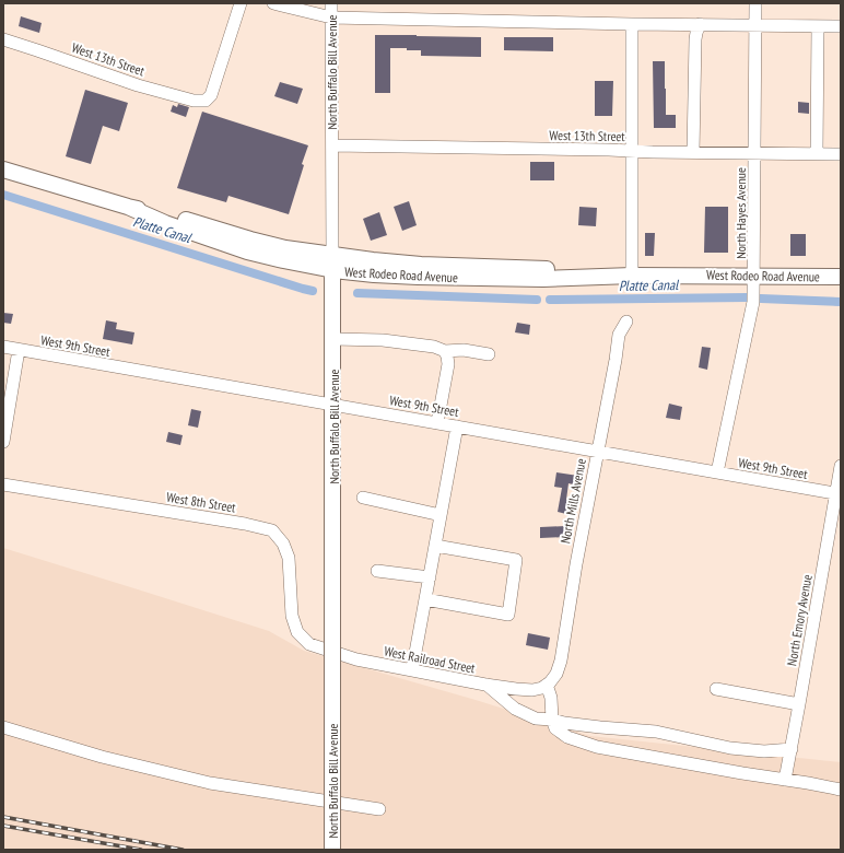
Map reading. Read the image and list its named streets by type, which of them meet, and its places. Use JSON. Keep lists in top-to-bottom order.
{
  "streets": {
    "main road": ["North Buffalo Bill Avenue", "West Rodeo Road Avenue"],
    "street": [
      "West 13th Street",
      "North Hayes Avenue",
      "West 9th Street",
      "North Mills Avenue",
      "West 8th Street",
      "North Emory Avenue",
      "West Railroad Street"
    ]
  },
  "crossings": [
    ["West 13th Street", "North Buffalo Bill Avenue"],
    ["West 13th Street", "North Hayes Avenue"],
    ["North Buffalo Bill Avenue", "West Rodeo Road Avenue"],
    ["North Buffalo Bill Avenue", "West 9th Street"],
    ["North Hayes Avenue", "West Rodeo Road Avenue"],
    ["North Hayes Avenue", "West 9th Street"],
    ["West 9th Street", "North Mills Avenue"],
    ["West 9th Street", "North Emory Avenue"],
    ["North Mills Avenue", "West Railroad Street"],
    ["West 8th Street", "West Railroad Street"]
  ],
  "water": ["Platte Canal"]
}
